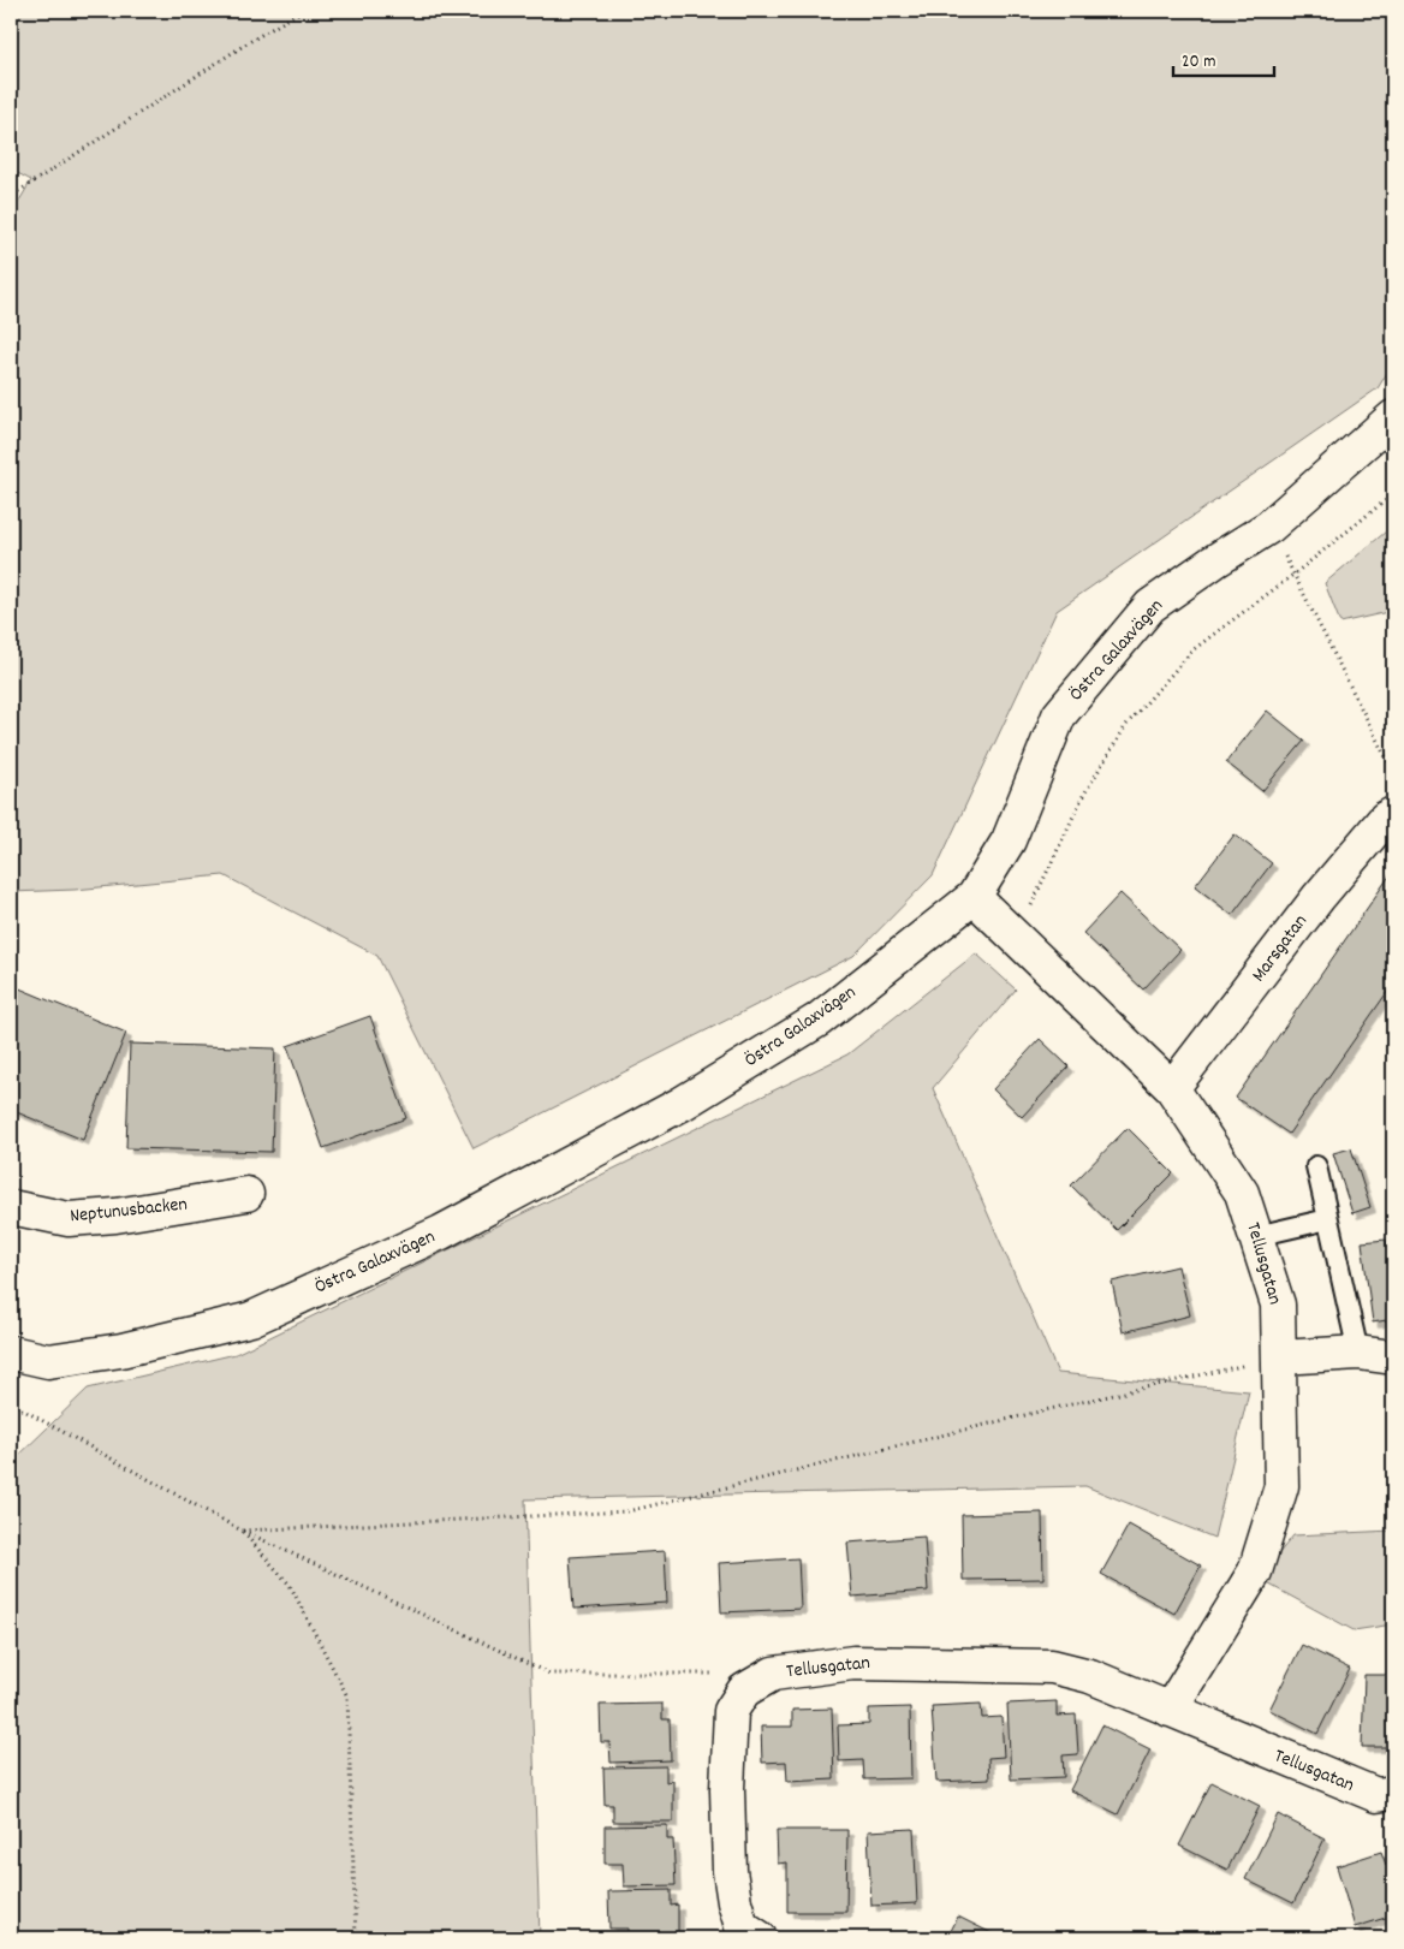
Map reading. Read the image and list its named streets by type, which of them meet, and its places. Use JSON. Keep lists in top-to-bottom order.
{
  "streets": {
    "street": [
      "Östra Galaxvägen",
      "Marsgatan",
      "Neptunusbacken",
      "Tellusgatan"
    ]
  },
  "crossings": [
    ["Östra Galaxvägen", "Tellusgatan"],
    ["Marsgatan", "Tellusgatan"]
  ],
  "scale_bar": "20 m"
}
